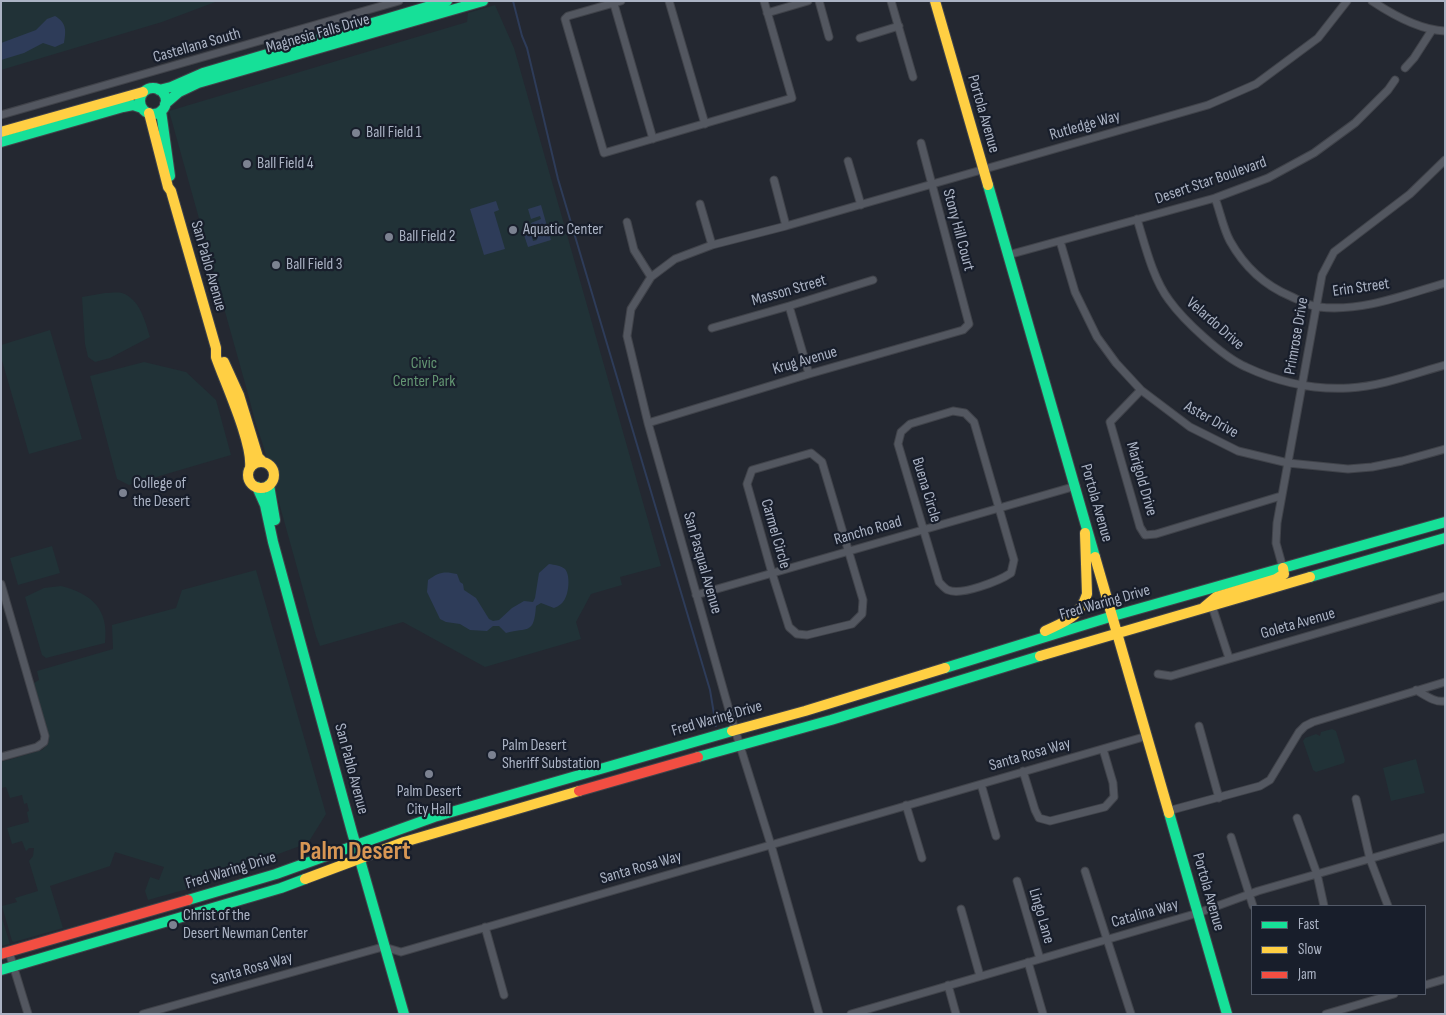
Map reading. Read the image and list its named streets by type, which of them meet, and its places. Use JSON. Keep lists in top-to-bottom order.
{
  "streets": {
    "main road": [
      "Magnesia Falls Drive",
      "Portola Avenue",
      "San Pablo Avenue",
      "Fred Waring Drive"
    ],
    "street": [
      "Castellana South",
      "Rutledge Way",
      "Desert Star Boulevard",
      "Stony Hill Court",
      "Erin Street",
      "Masson Street",
      "Velardo Drive",
      "Primrose Drive",
      "Krug Avenue",
      "Aster Drive",
      "Marigold Drive",
      "Buena Circle",
      "Rancho Road",
      "Carmel Circle",
      "San Pasqual Avenue",
      "Goleta Avenue",
      "Santa Rosa Way",
      "Catalina Way",
      "Lingo Lane"
    ]
  },
  "crossings": [
    ["Magnesia Falls Drive", "San Pablo Avenue"],
    ["Portola Avenue", "Rutledge Way"],
    ["Portola Avenue", "Desert Star Boulevard"],
    ["Portola Avenue", "Rancho Road"],
    ["Portola Avenue", "Fred Waring Drive"],
    ["Portola Avenue", "Santa Rosa Way"],
    ["Portola Avenue", "Catalina Way"],
    ["Rutledge Way", "Stony Hill Court"],
    ["Rutledge Way", "San Pasqual Avenue"],
    ["Desert Star Boulevard", "Erin Street"],
    ["Desert Star Boulevard", "Velardo Drive"],
    ["Desert Star Boulevard", "Aster Drive"],
    ["Stony Hill Court", "Krug Avenue"],
    ["San Pablo Avenue", "Fred Waring Drive"],
    ["San Pablo Avenue", "Santa Rosa Way"],
    ["Erin Street", "Primrose Drive"],
    ["Velardo Drive", "Primrose Drive"],
    ["Primrose Drive", "Aster Drive"],
    ["Primrose Drive", "Marigold Drive"],
    ["Primrose Drive", "Fred Waring Drive"],
    ["Krug Avenue", "San Pasqual Avenue"],
    ["Aster Drive", "Marigold Drive"],
    ["Buena Circle", "Rancho Road"],
    ["Rancho Road", "Carmel Circle"],
    ["Rancho Road", "San Pasqual Avenue"],
    ["San Pasqual Avenue", "Fred Waring Drive"],
    ["San Pasqual Avenue", "Santa Rosa Way"],
    ["Catalina Way", "Lingo Lane"]
  ],
  "districts": ["Palm Desert"],
  "parks": ["Civic Center Park"],
  "places": [
    "Ball Field 1",
    "Ball Field 4",
    "Aquatic Center",
    "Ball Field 2",
    "Ball Field 3",
    "College of the Desert",
    "Palm Desert Sheriff Substation",
    "Palm Desert City Hall",
    "Christ of the Desert Newman Center"
  ],
  "legend": ["Fast", "Slow", "Jam"]
}
